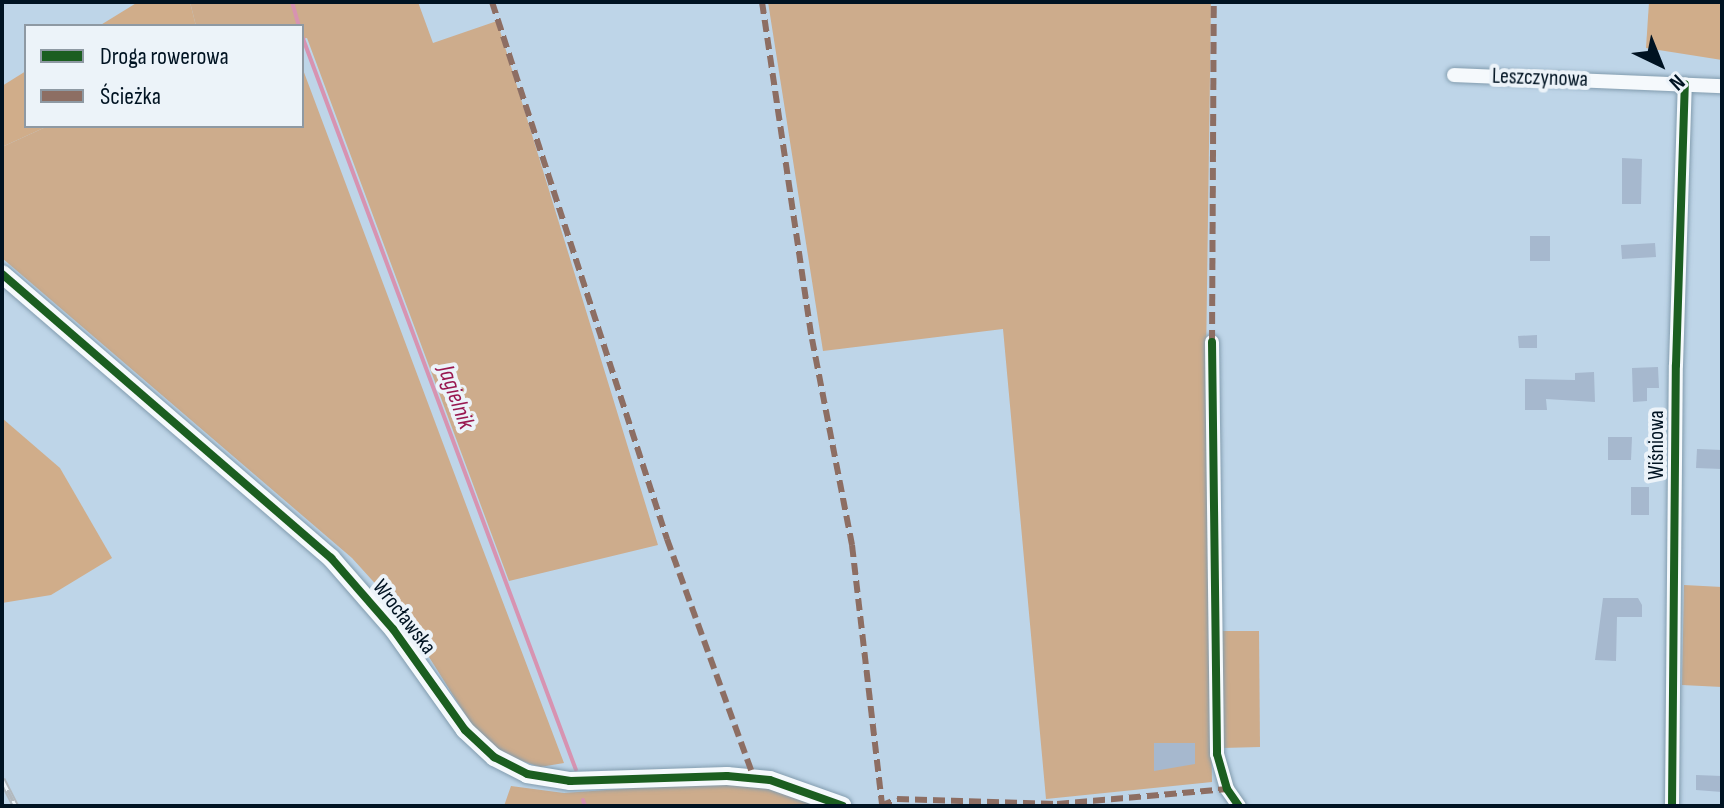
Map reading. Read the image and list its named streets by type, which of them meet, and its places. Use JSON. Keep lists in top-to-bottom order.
{
  "streets": {
    "street": ["Leszczynowa", "Wiśniowa", "Wrocławska"]
  },
  "crossings": [
    ["Leszczynowa", "Wiśniowa"]
  ],
  "water": ["Jagielnik"],
  "legend": ["Droga rowerowa", "Ścieżka"],
  "north": "bottom right"
}
